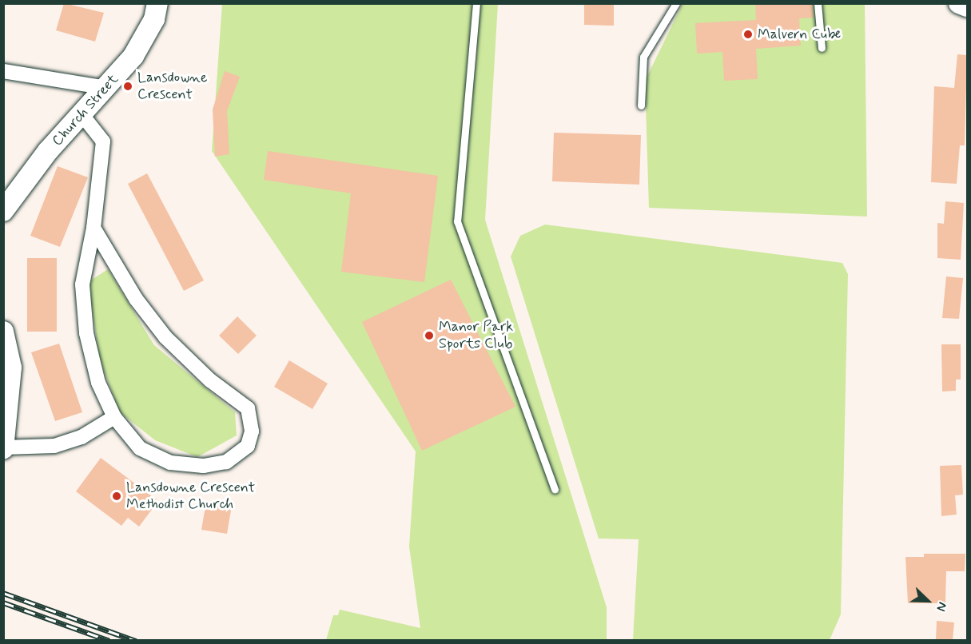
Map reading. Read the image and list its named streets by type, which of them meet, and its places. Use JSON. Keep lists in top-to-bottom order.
{
  "streets": {
    "main road": ["Church Street"]
  },
  "places": [
    "Malvern Cube",
    "Lansdowne Crescent",
    "Manor Park Sports Club",
    "Lansdowne Crescent Methodist Church"
  ],
  "north": "bottom right"
}
